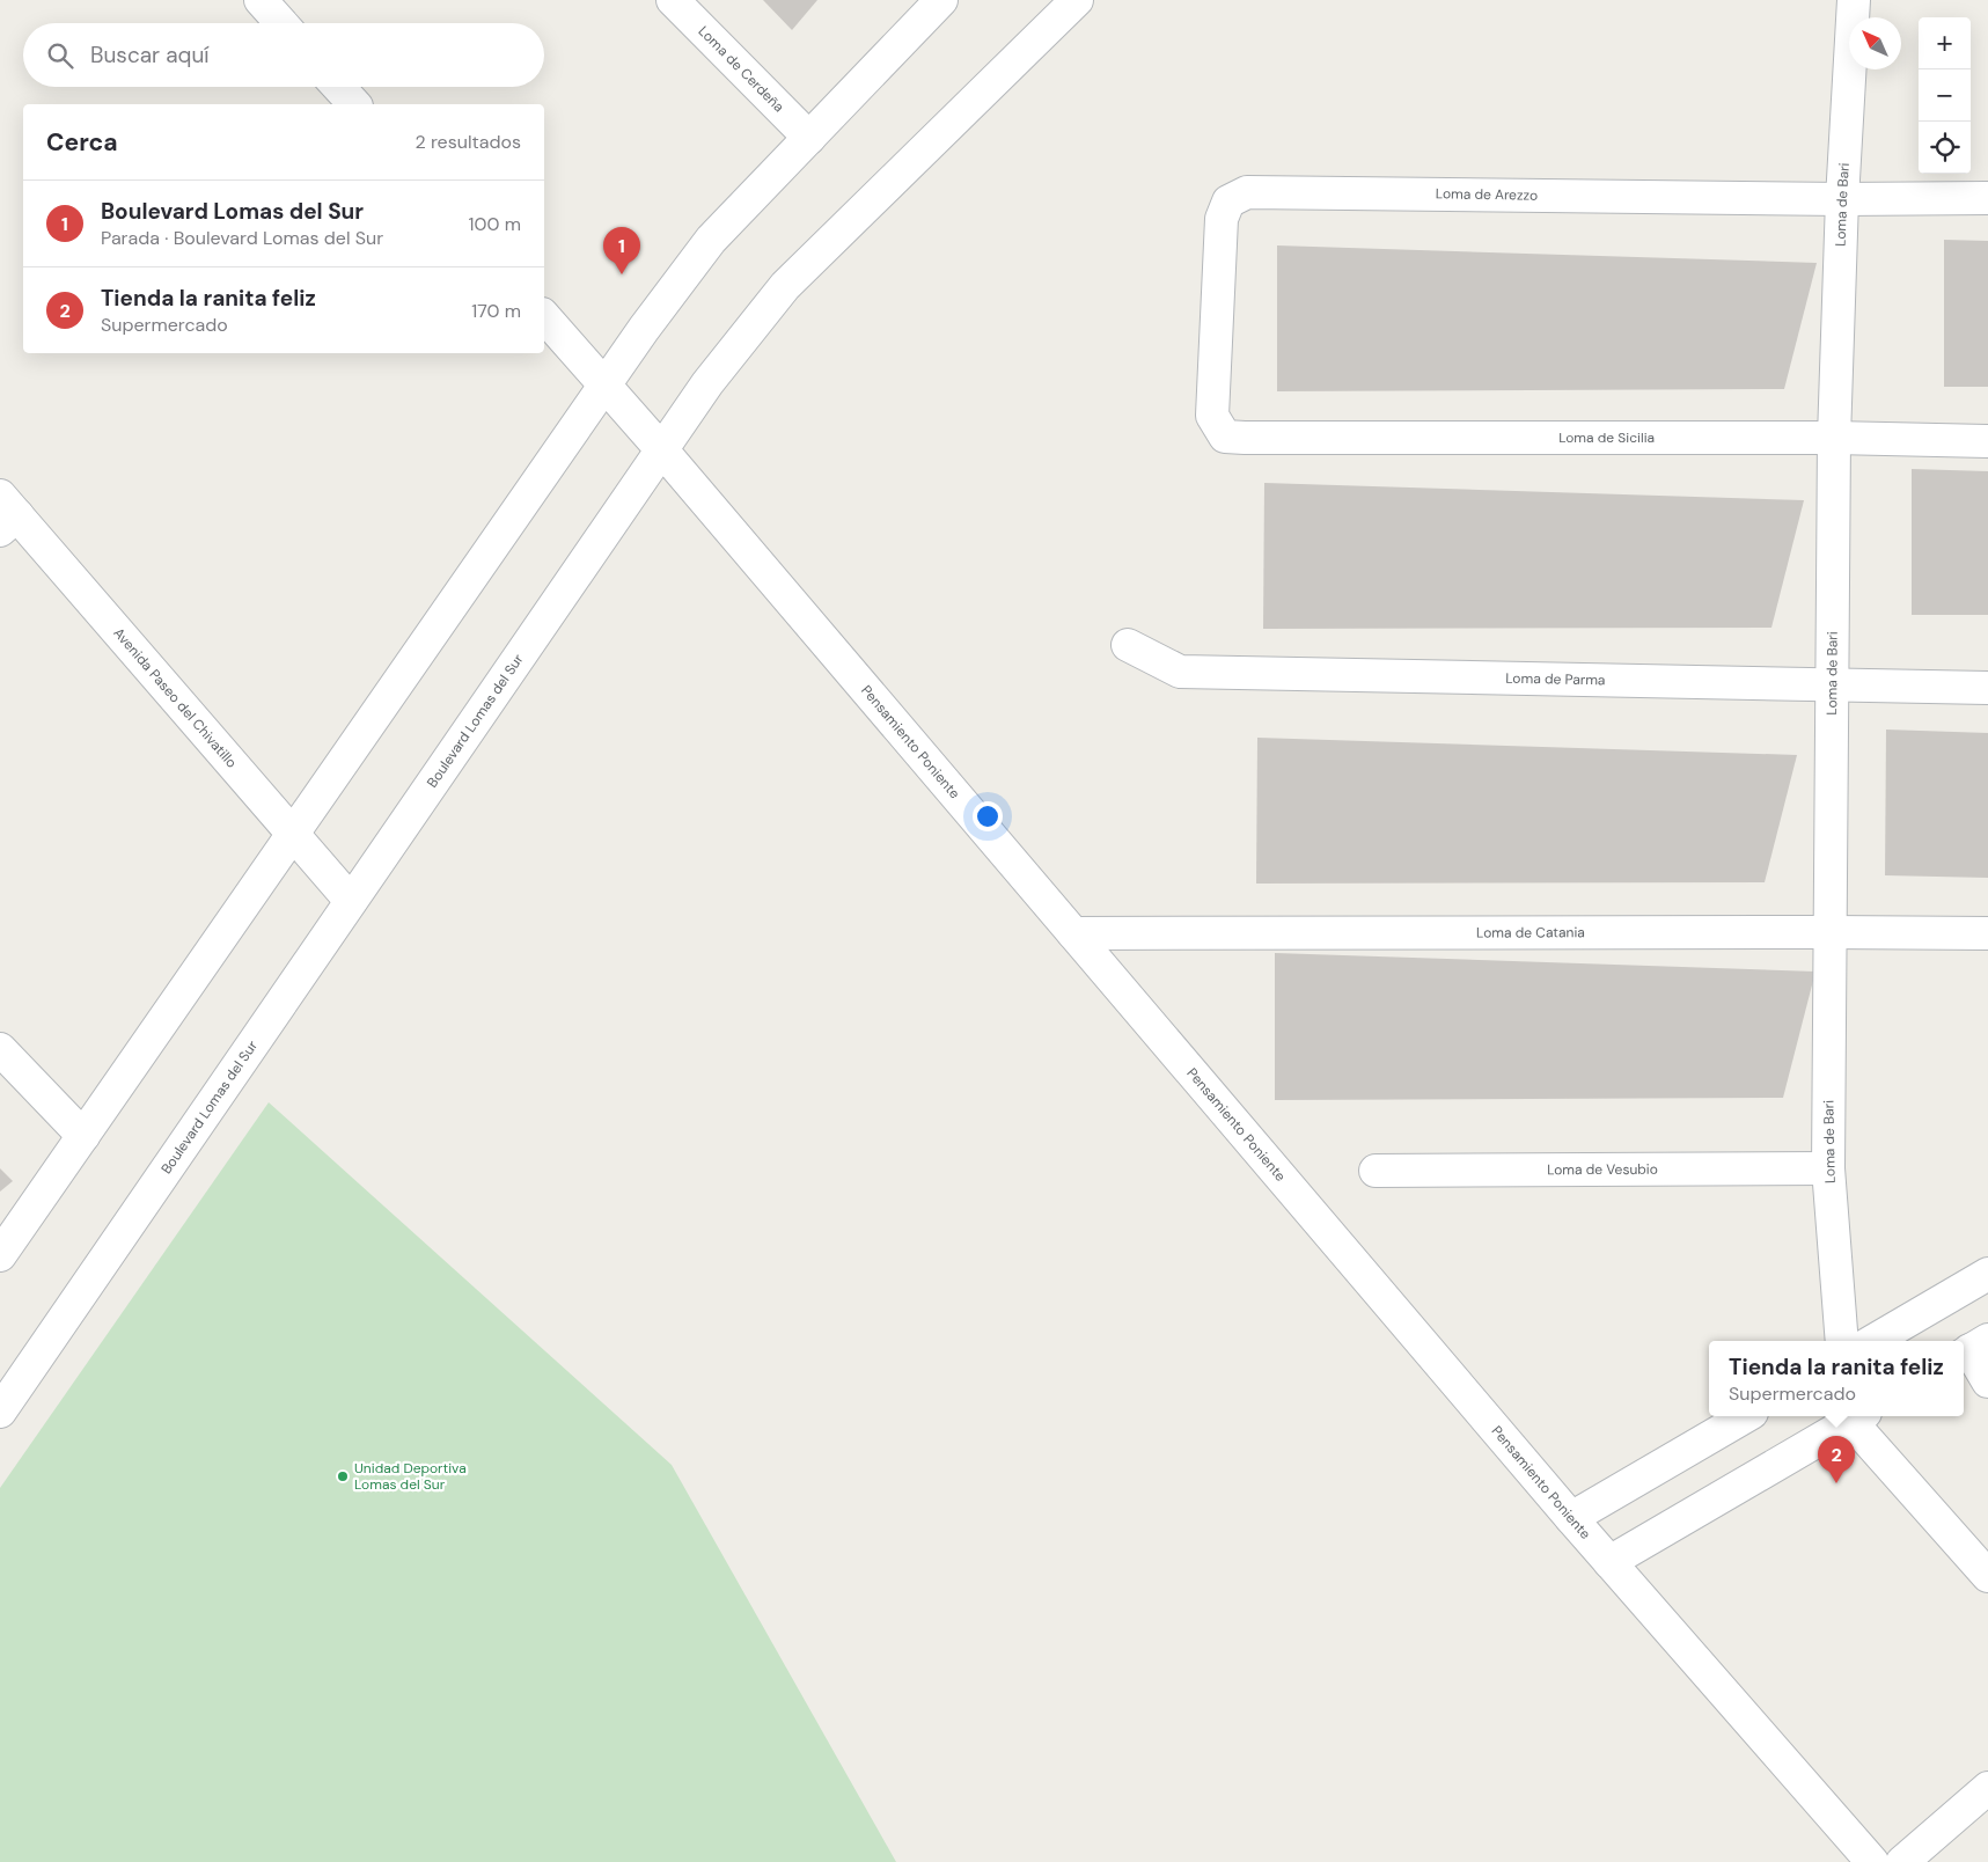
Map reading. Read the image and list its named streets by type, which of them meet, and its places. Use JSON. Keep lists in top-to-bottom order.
{
  "streets": {
    "street": [
      "Loma de Cerdeña",
      "Loma de Arezzo",
      "Loma de Bari",
      "Loma de Sicilia",
      "Loma de Parma",
      "Avenida Paseo del Chivatillo",
      "Boulevard Lomas del Sur",
      "Pensamiento Poniente",
      "Loma de Catania",
      "Loma de Vesubio"
    ]
  },
  "crossings": [
    ["Loma de Arezzo", "Loma de Bari"],
    ["Loma de Arezzo", "Loma de Sicilia"],
    ["Loma de Bari", "Loma de Sicilia"],
    ["Loma de Bari", "Loma de Parma"],
    ["Loma de Bari", "Loma de Catania"],
    ["Loma de Bari", "Loma de Vesubio"],
    ["Avenida Paseo del Chivatillo", "Boulevard Lomas del Sur"],
    ["Boulevard Lomas del Sur", "Pensamiento Poniente"],
    ["Pensamiento Poniente", "Loma de Catania"]
  ],
  "places": ["Unidad Deportiva Lomas del Sur"],
  "north": "top left",
  "page": {
    "map_buttons": ["+", "−"],
    "search": "Buscar aquí",
    "heading": ["Cerca", "2 resultados"],
    "list": [
      {
        "mark": "1",
        "name": "Boulevard Lomas del Sur",
        "note": "Parada · Boulevard Lomas del Sur",
        "value": "100 m"
      },
      {
        "mark": "2",
        "name": "Tienda la ranita feliz",
        "note": "Supermercado",
        "value": "170 m"
      }
    ],
    "pins": ["1", "2"],
    "popup": ["Tienda la ranita feliz", "Supermercado"]
  }
}
